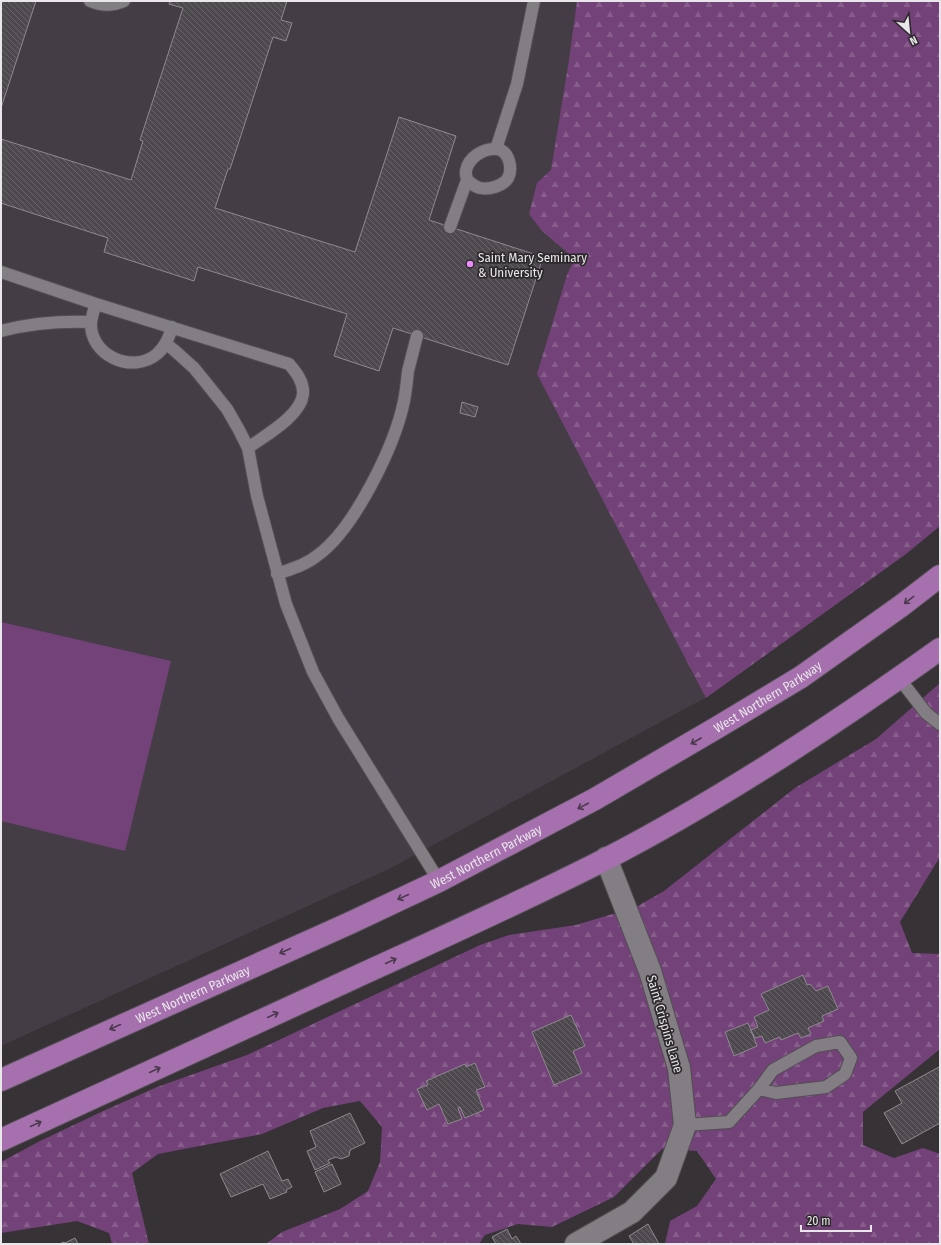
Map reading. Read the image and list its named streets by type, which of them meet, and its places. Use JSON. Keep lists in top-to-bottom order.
{
  "streets": {
    "main road": ["West Northern Parkway"],
    "street": ["Saint Crispins Lane"]
  },
  "places": ["Saint Mary Seminary & University"],
  "scale_bar": "20 m",
  "north": "bottom right"
}
